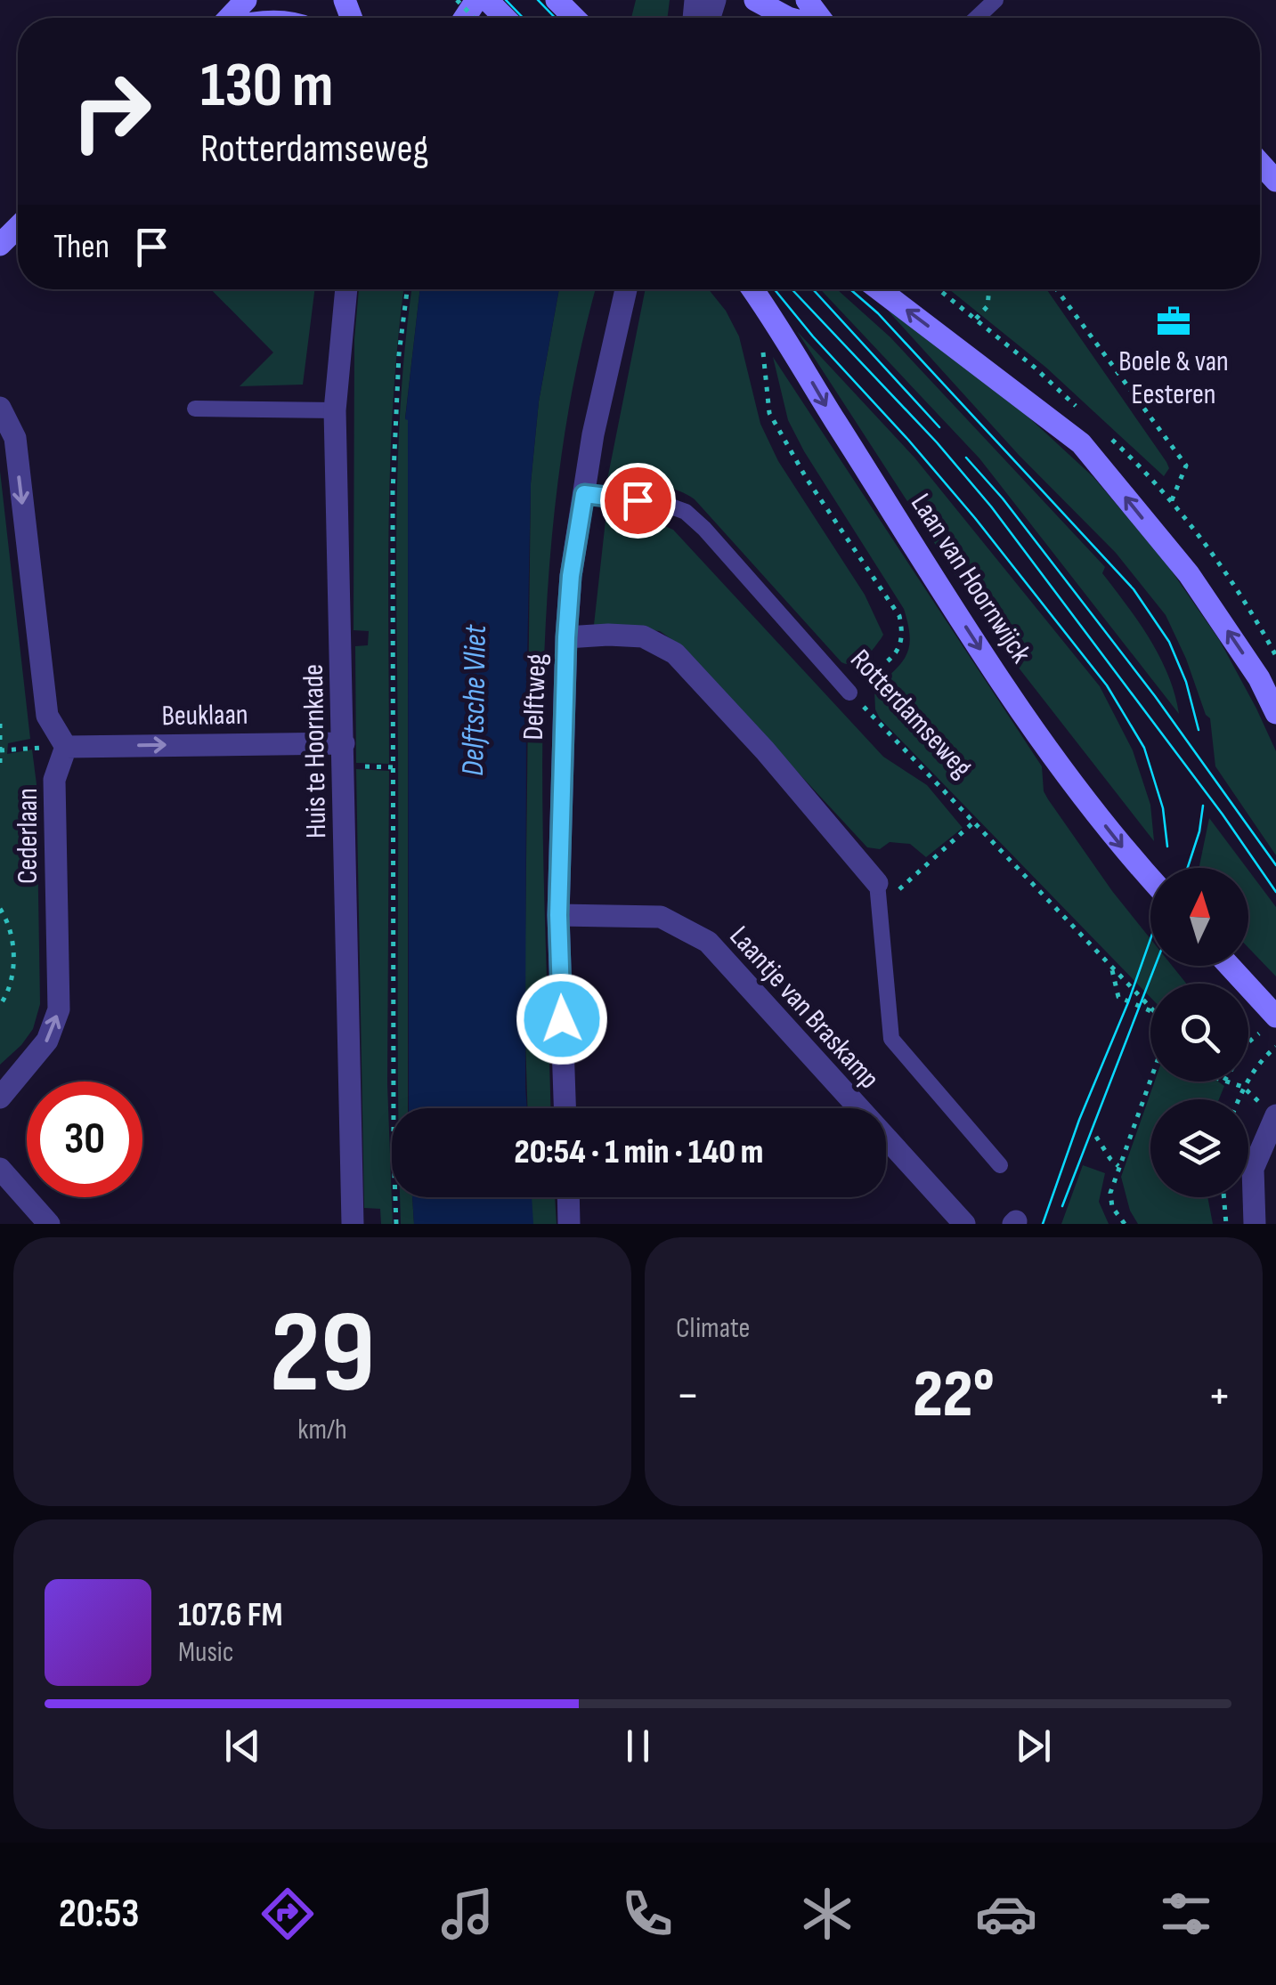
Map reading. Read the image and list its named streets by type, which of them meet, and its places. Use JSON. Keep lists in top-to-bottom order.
{
  "streets": {
    "main road": ["Laan van Hoornwijck"],
    "street": [
      "Delftweg",
      "Beuklaan",
      "Huis te Hoornkade",
      "Cederlaan",
      "Laantje van Braskamp"
    ],
    "lane": ["Rotterdamseweg"]
  },
  "crossings": [
    ["Delftweg", "Rotterdamseweg"],
    ["Delftweg", "Laantje van Braskamp"],
    ["Beuklaan", "Huis te Hoornkade"],
    ["Beuklaan", "Cederlaan"]
  ],
  "one_way": ["Beuklaan", "Cederlaan"],
  "water": ["Delftsche Vliet"],
  "places": {
    "office": ["Boele & van Eesteren"]
  },
  "north": "top",
  "page": {
    "turn": ["130 m", "Rotterdamseweg"],
    "then": "Then",
    "limit": "30",
    "trip": "20:54 · 1 min · 140 m",
    "tile": [
      ["29", "km/h"],
      "Climate"
    ],
    "heat": ["−", "22°", "+"],
    "song": ["107.6 FM", "Music"],
    "tabs": "20:53"
  }
}
